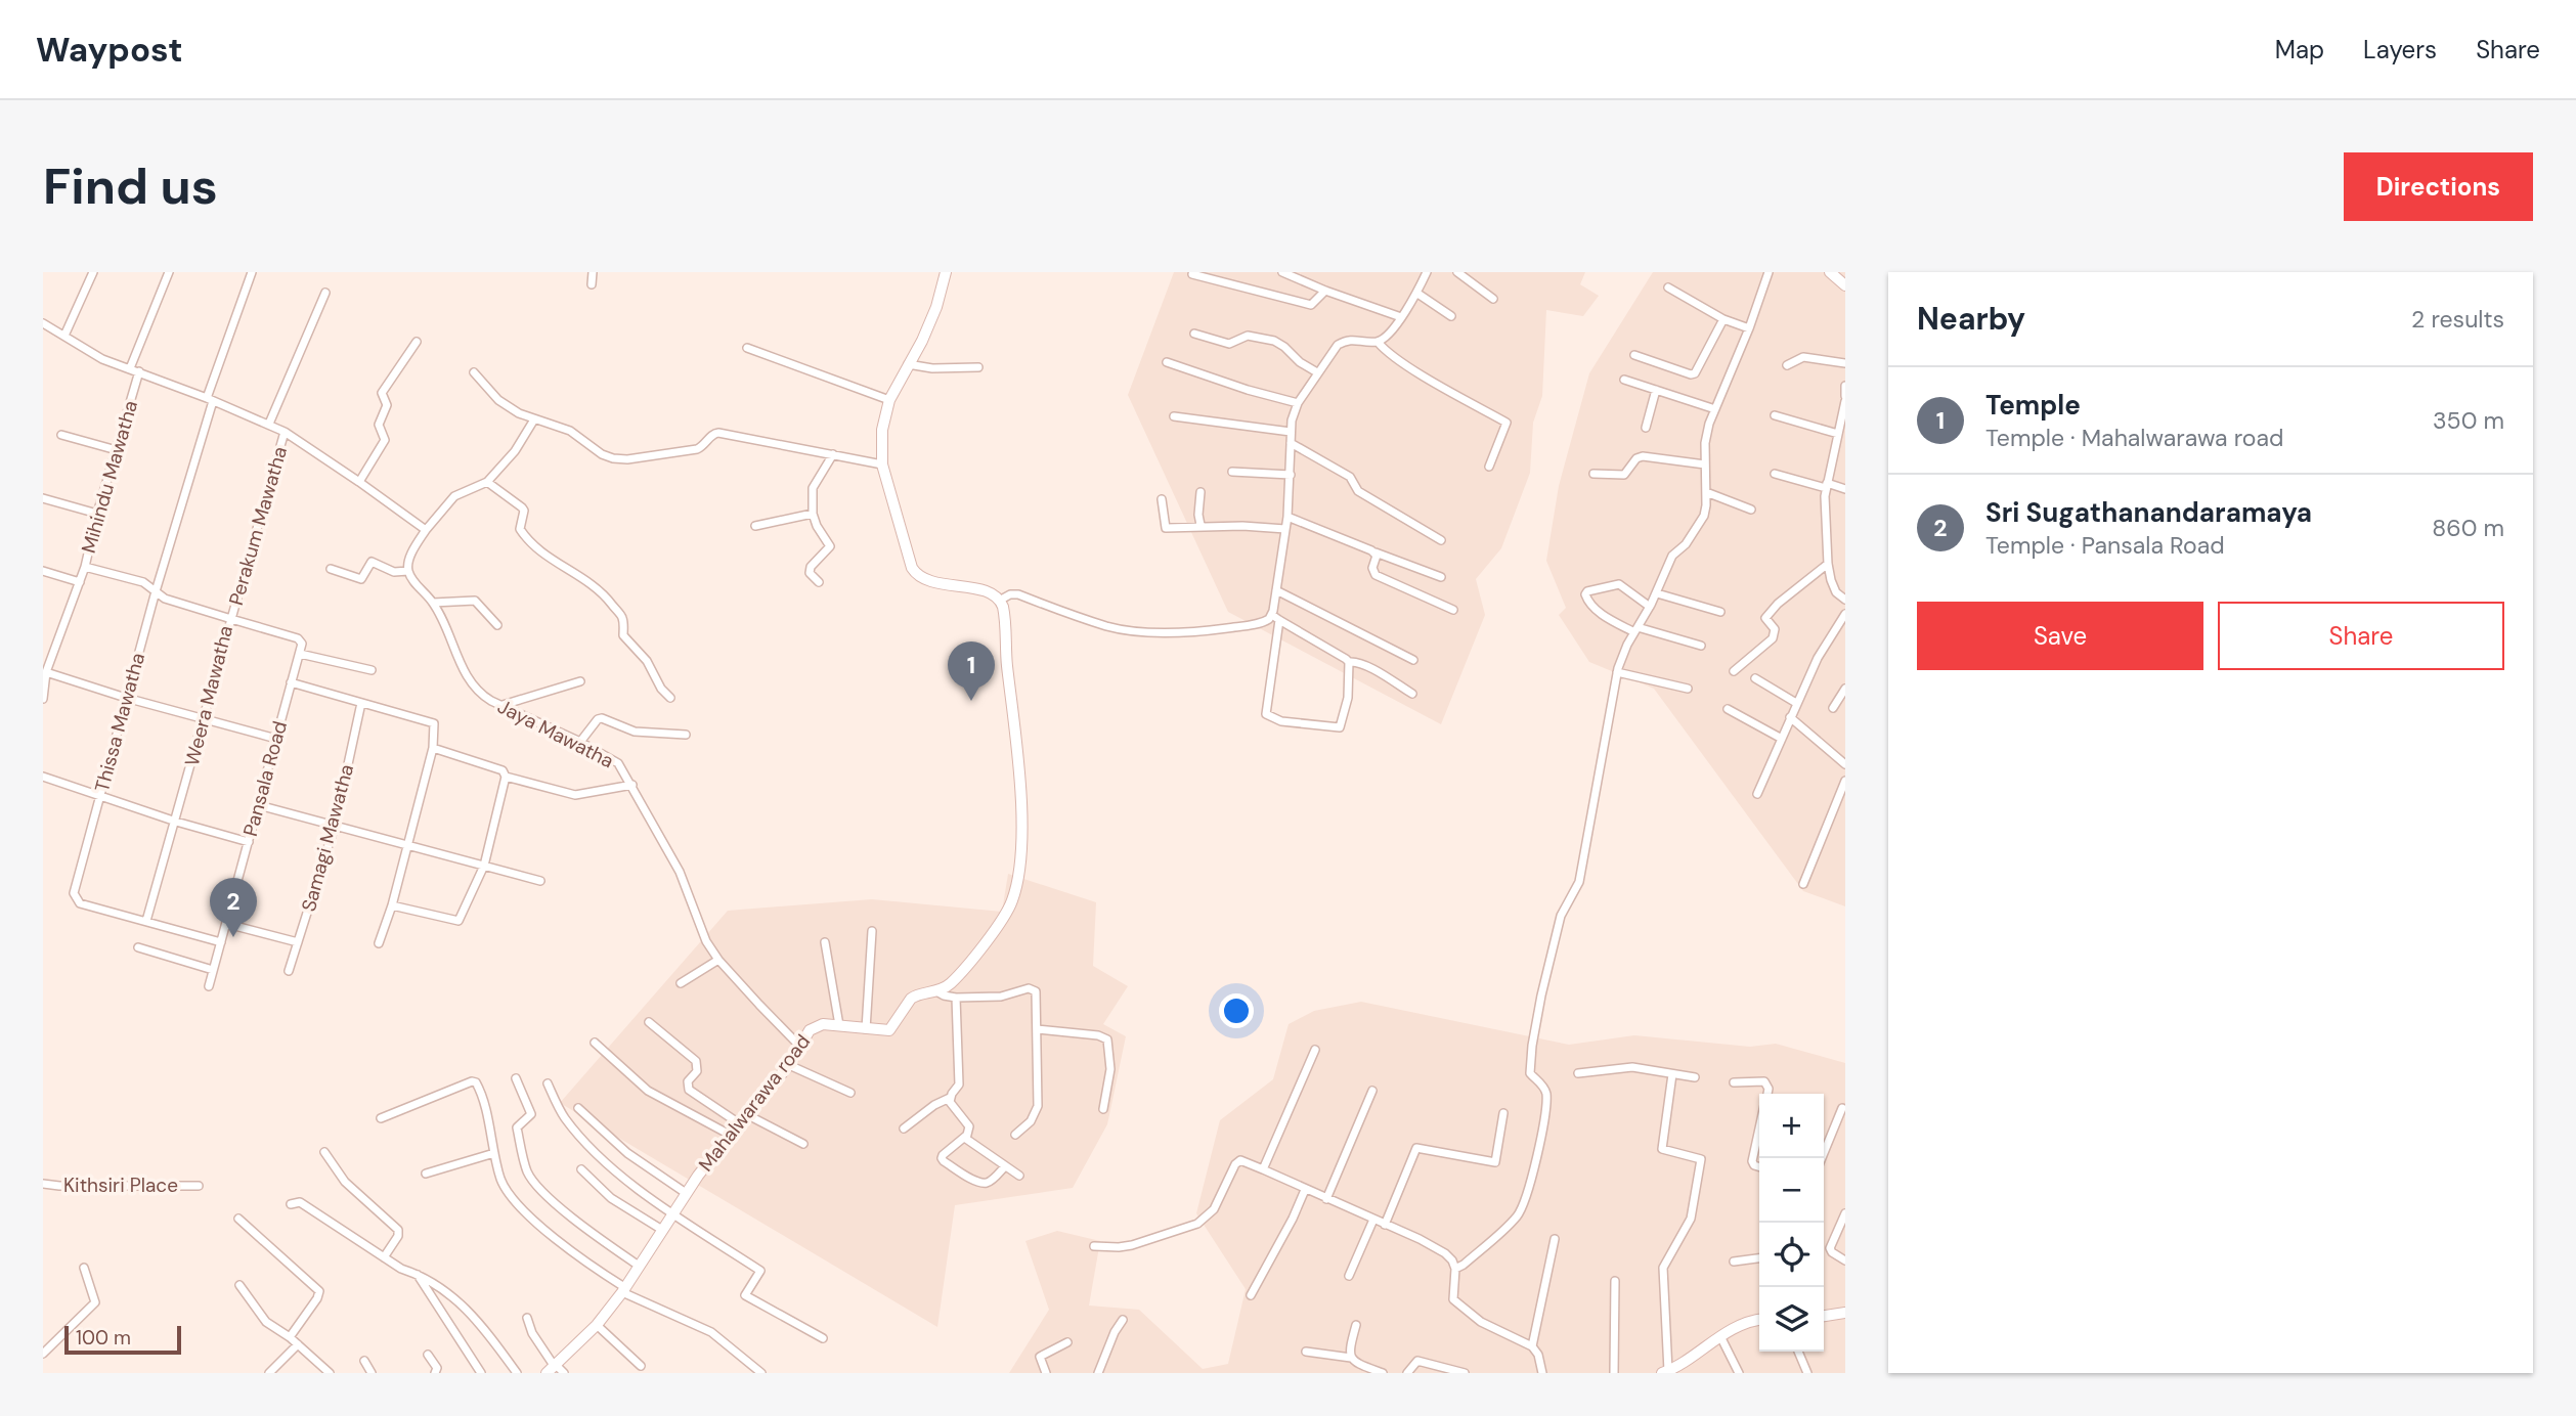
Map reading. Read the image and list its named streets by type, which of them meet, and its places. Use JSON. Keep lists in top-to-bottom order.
{
  "streets": {
    "street": [
      "Mihindu Mawatha",
      "Perakum Mawatha",
      "Weera Mawatha",
      "Thissa Mawatha",
      "Jaya Mawatha",
      "Pansala Road",
      "Samagi Mawatha",
      "Mahalwarawa road",
      "Kithsiri Place"
    ]
  },
  "crossings": [
    ["Mihindu Mawatha", "Weera Mawatha"],
    ["Perakum Mawatha", "Weera Mawatha"],
    ["Weera Mawatha", "Thissa Mawatha"],
    ["Thissa Mawatha", "Pansala Road"],
    ["Jaya Mawatha", "Mahalwarawa road"]
  ],
  "scale_bar": "100 m",
  "page": {
    "header": "Waypost",
    "nav": ["Map", "Layers", "Share"],
    "buttons": [
      "Directions",
      ["Save", "Share"]
    ],
    "title": "Find us",
    "heading": ["Nearby", "2 results"],
    "list": [
      {
        "mark": "1",
        "name": "Temple",
        "note": "Temple · Mahalwarawa road",
        "value": "350 m"
      },
      {
        "mark": "2",
        "name": "Sri Sugathanandaramaya",
        "note": "Temple · Pansala Road",
        "value": "860 m"
      }
    ],
    "pins": ["1", "2"],
    "map_buttons": ["+", "−"],
    "scale": "100 m"
  }
}
